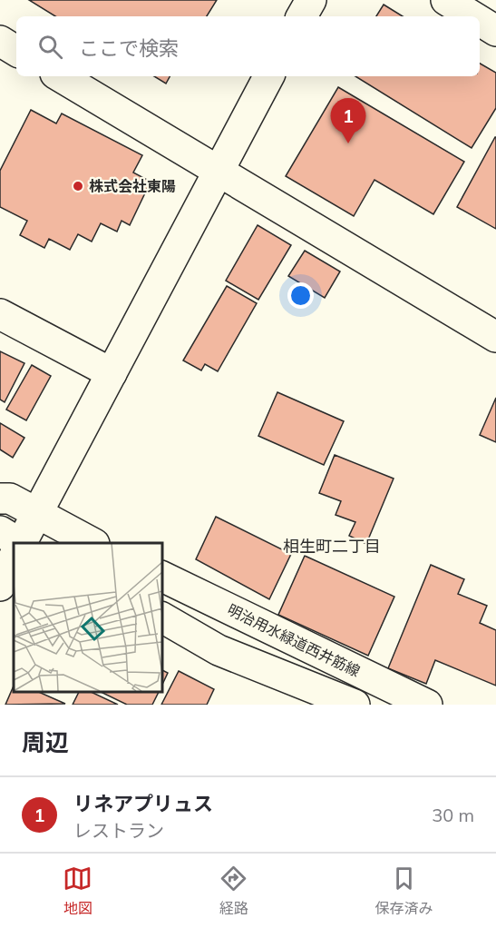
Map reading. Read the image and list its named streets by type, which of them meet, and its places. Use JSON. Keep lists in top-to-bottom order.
{
  "streets": {
    "street": ["明治用水緑道西井筋線"]
  },
  "districts": ["相生町二丁目"],
  "places": ["株式会社東陽"],
  "page": {
    "search": "ここで検索",
    "pins": "1",
    "heading": "周辺",
    "list": [
      {
        "mark": "1",
        "name": "リネアプリュス",
        "note": "レストラン",
        "value": "30 m"
      }
    ],
    "nav": ["地図", "経路", "保存済み"]
  }
}
